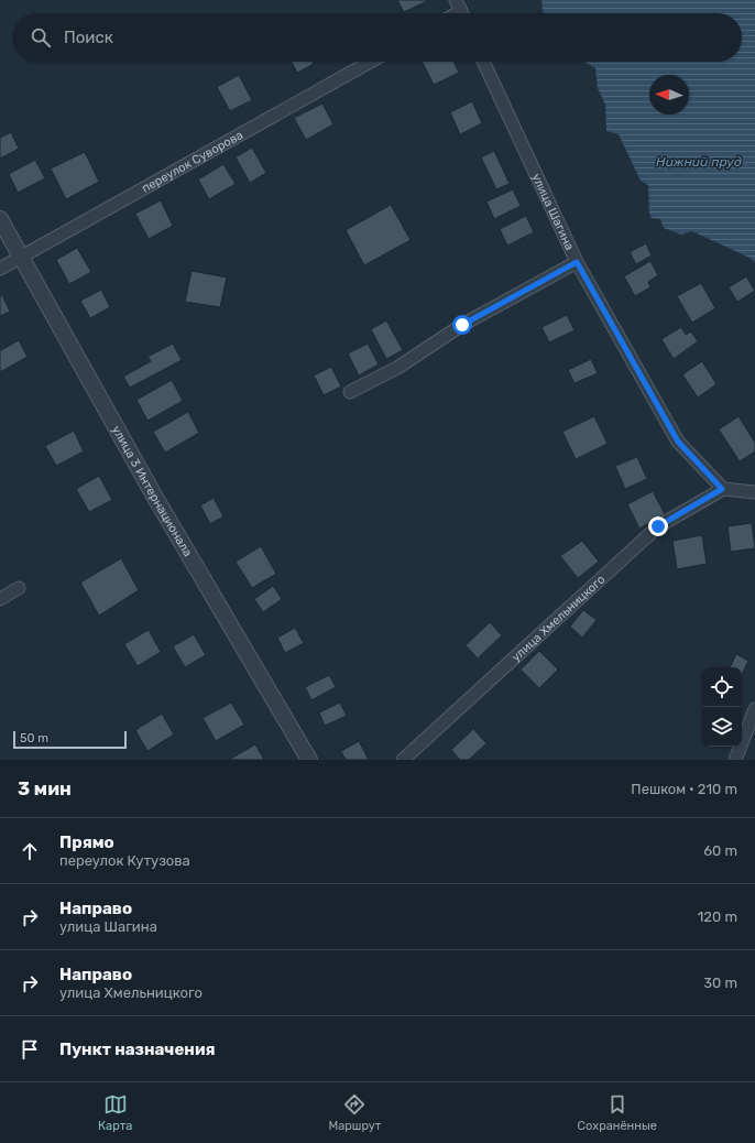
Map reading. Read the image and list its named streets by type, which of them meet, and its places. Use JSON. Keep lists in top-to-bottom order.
{
  "streets": {
    "street": [
      "переулок Суворова",
      "улица Шагина",
      "улица 3 Интернационала",
      "улица Хмельницкого"
    ]
  },
  "crossings": [
    ["переулок Суворова", "улица 3 Интернационала"],
    ["улица Шагина", "улица Хмельницкого"]
  ],
  "water": ["Нижний пруд"],
  "scale_bar": "50 m",
  "north": "left",
  "page": {
    "search": "Поиск",
    "scale": "50 m",
    "heading": ["3 мин", "Пешком · 210 m"],
    "list": [
      ["Прямо", "переулок Кутузова", "60 m"],
      ["Направо", "улица Шагина", "120 m"],
      ["Направо", "улица Хмельницкого", "30 m"],
      "Пункт назначения"
    ],
    "nav": ["Карта", "Маршрут", "Сохранённые"]
  }
}
